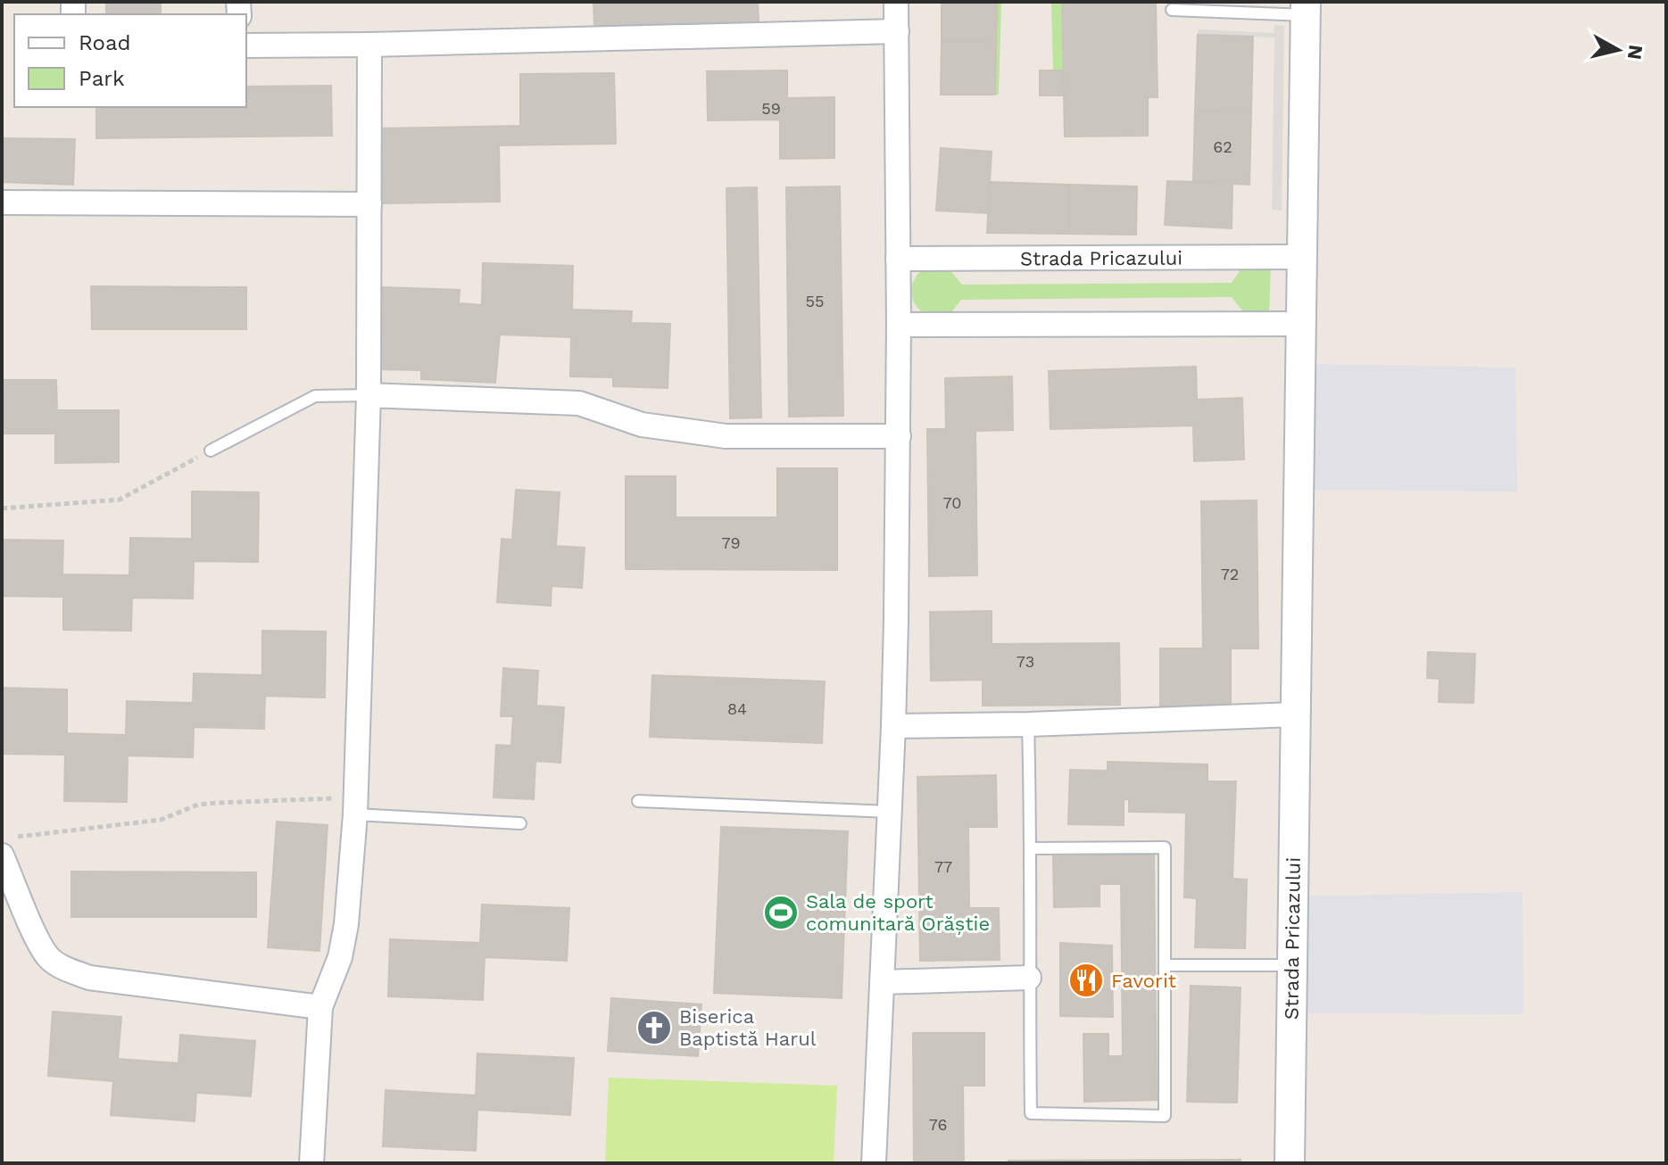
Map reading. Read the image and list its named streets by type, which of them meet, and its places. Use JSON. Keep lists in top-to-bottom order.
{
  "streets": {
    "street": ["Strada Pricazului"]
  },
  "places": {
    "sports": ["Sala de sport comunitară Orăștie"],
    "restaurant": ["Favorit"],
    "church": ["Biserica Baptistă Harul"]
  },
  "house_numbers": [
    "59",
    "62",
    "55",
    "70",
    "79",
    "72",
    "73",
    "84",
    "77",
    "76"
  ],
  "legend": ["Road", "Park"],
  "north": "right"
}
